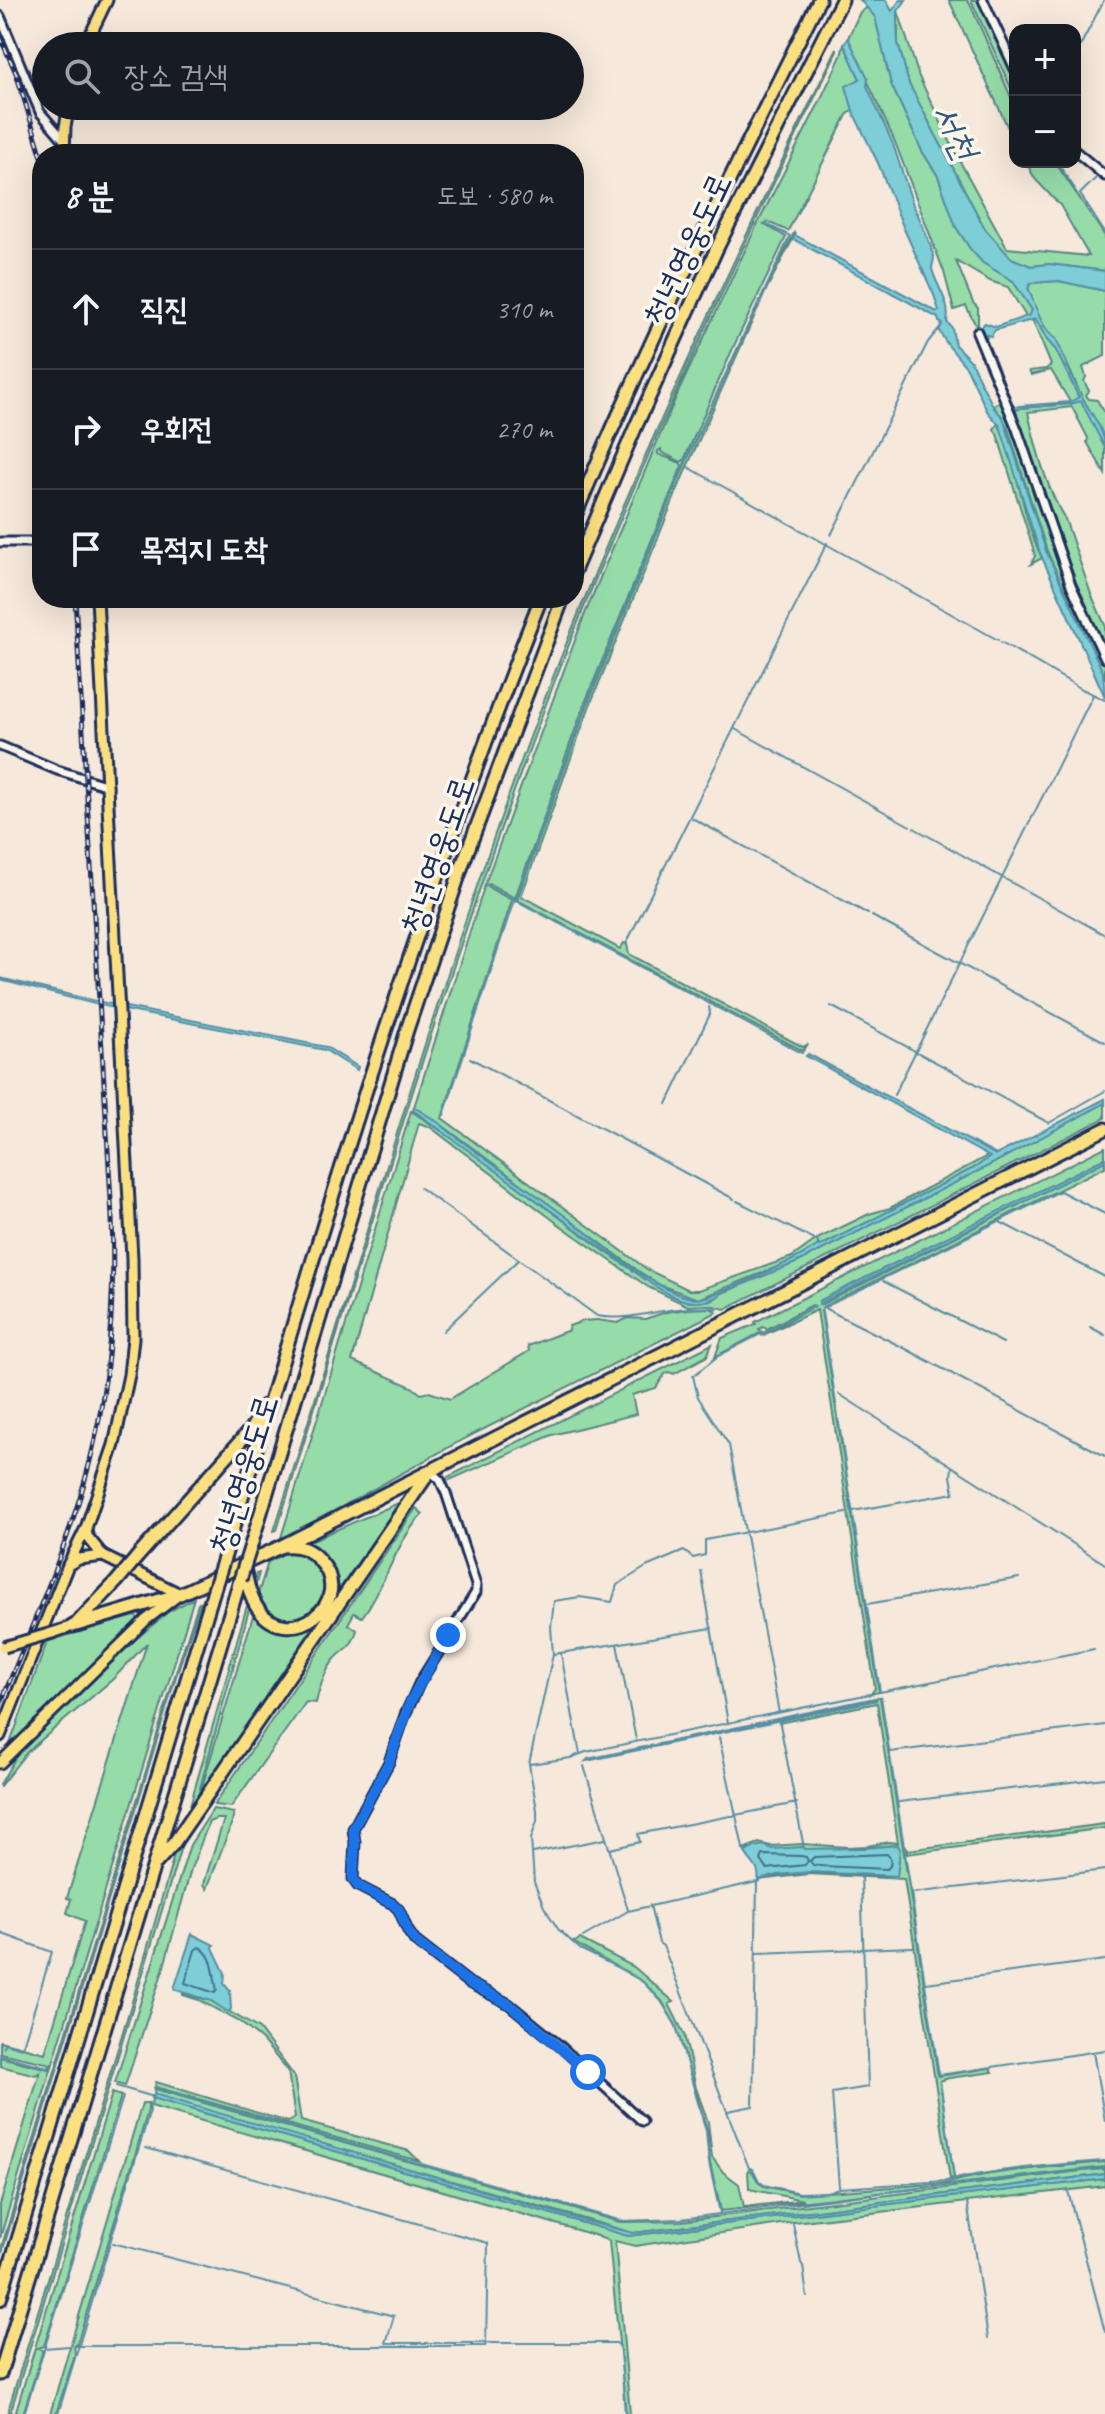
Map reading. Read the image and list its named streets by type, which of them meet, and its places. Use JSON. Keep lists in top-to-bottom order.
{
  "streets": {
    "highway": ["청년영웅도로"]
  },
  "water": ["서천"],
  "page": {
    "map_buttons": ["+", "−"],
    "search": "장소 검색",
    "heading": ["8 분", "도보 · 580 m"],
    "list": [
      ["직진", "310 m"],
      ["우회전", "270 m"],
      "목적지 도착"
    ]
  }
}
